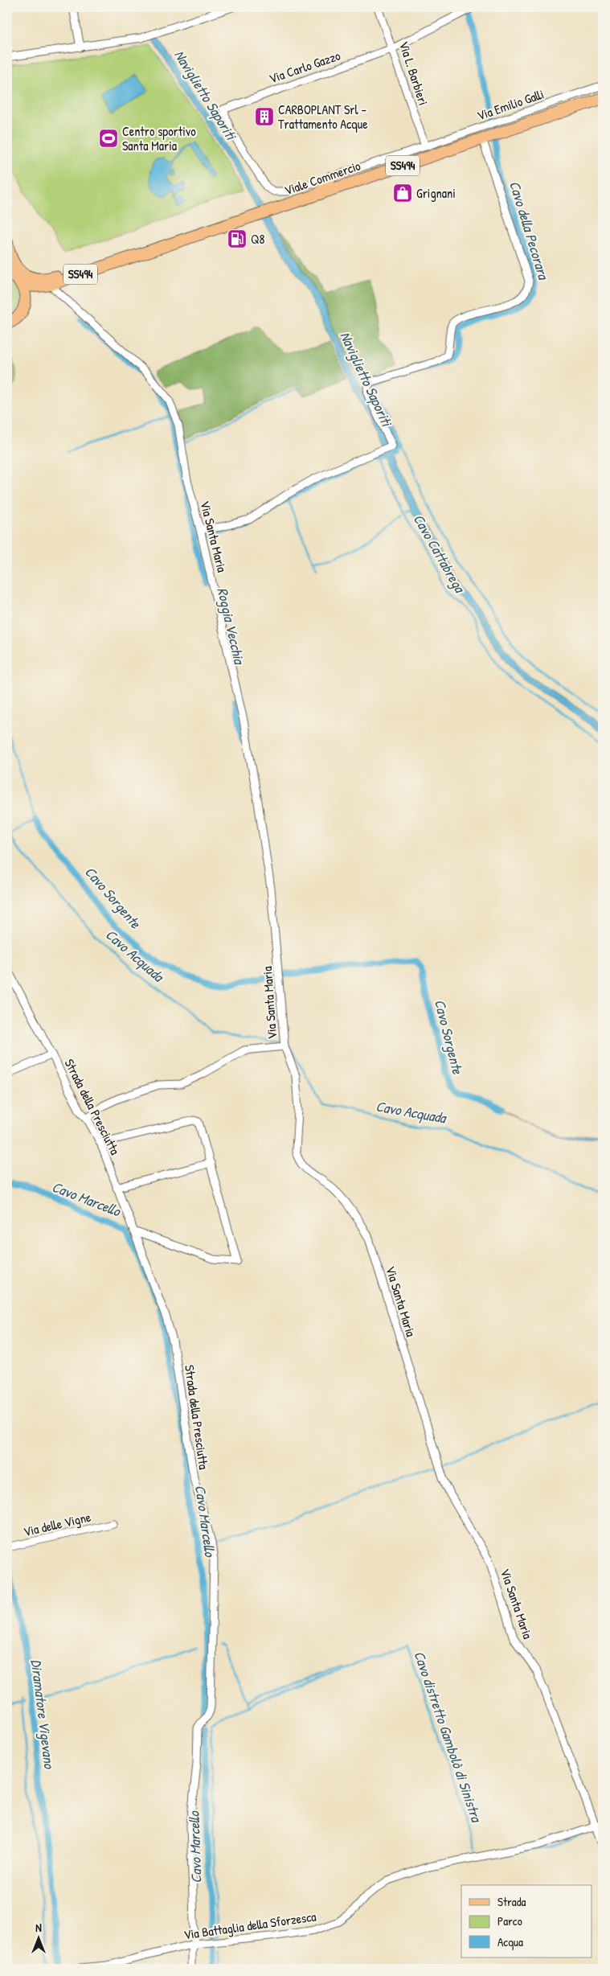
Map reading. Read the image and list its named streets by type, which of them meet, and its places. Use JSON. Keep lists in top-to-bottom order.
{
  "streets": {
    "main road": ["SS494", "Viale Commercio"],
    "street": [
      "Via Carlo Gazzo",
      "Via L. Barbieri",
      "Via Emilio Galli",
      "Via Santa Maria",
      "Strada della Presciutta",
      "Via delle Vigne",
      "Via Battaglia della Sforzesca"
    ]
  },
  "crossings": [
    ["Via Carlo Gazzo", "Via L. Barbieri"],
    ["Via Carlo Gazzo", "Via Emilio Galli"],
    ["Via L. Barbieri", "Via Emilio Galli"],
    ["Viale Commercio", "Via Santa Maria"],
    ["Via Santa Maria", "Via Battaglia della Sforzesca"],
    ["Strada della Presciutta", "Via Battaglia della Sforzesca"]
  ],
  "water": [
    "Naviglietto Saporiti",
    "Cavo della Pecorara",
    "Cavo Cattabrega",
    "Roggia Vecchia",
    "Cavo Sorgente",
    "Cavo Acquada",
    "Cavo Marcello",
    "Diramatore Vigevano",
    "Cavo distretto Gambolò di Sinistra"
  ],
  "places": {
    "building": ["CARBOPLANT Srl - Trattamento Acque"],
    "sports": ["Centro sportivo Santa Maria"],
    "shop": ["Grignani"],
    "fuel station": ["Q8"]
  },
  "legend": ["Strada", "Parco", "Acqua"],
  "north": "top"
}
